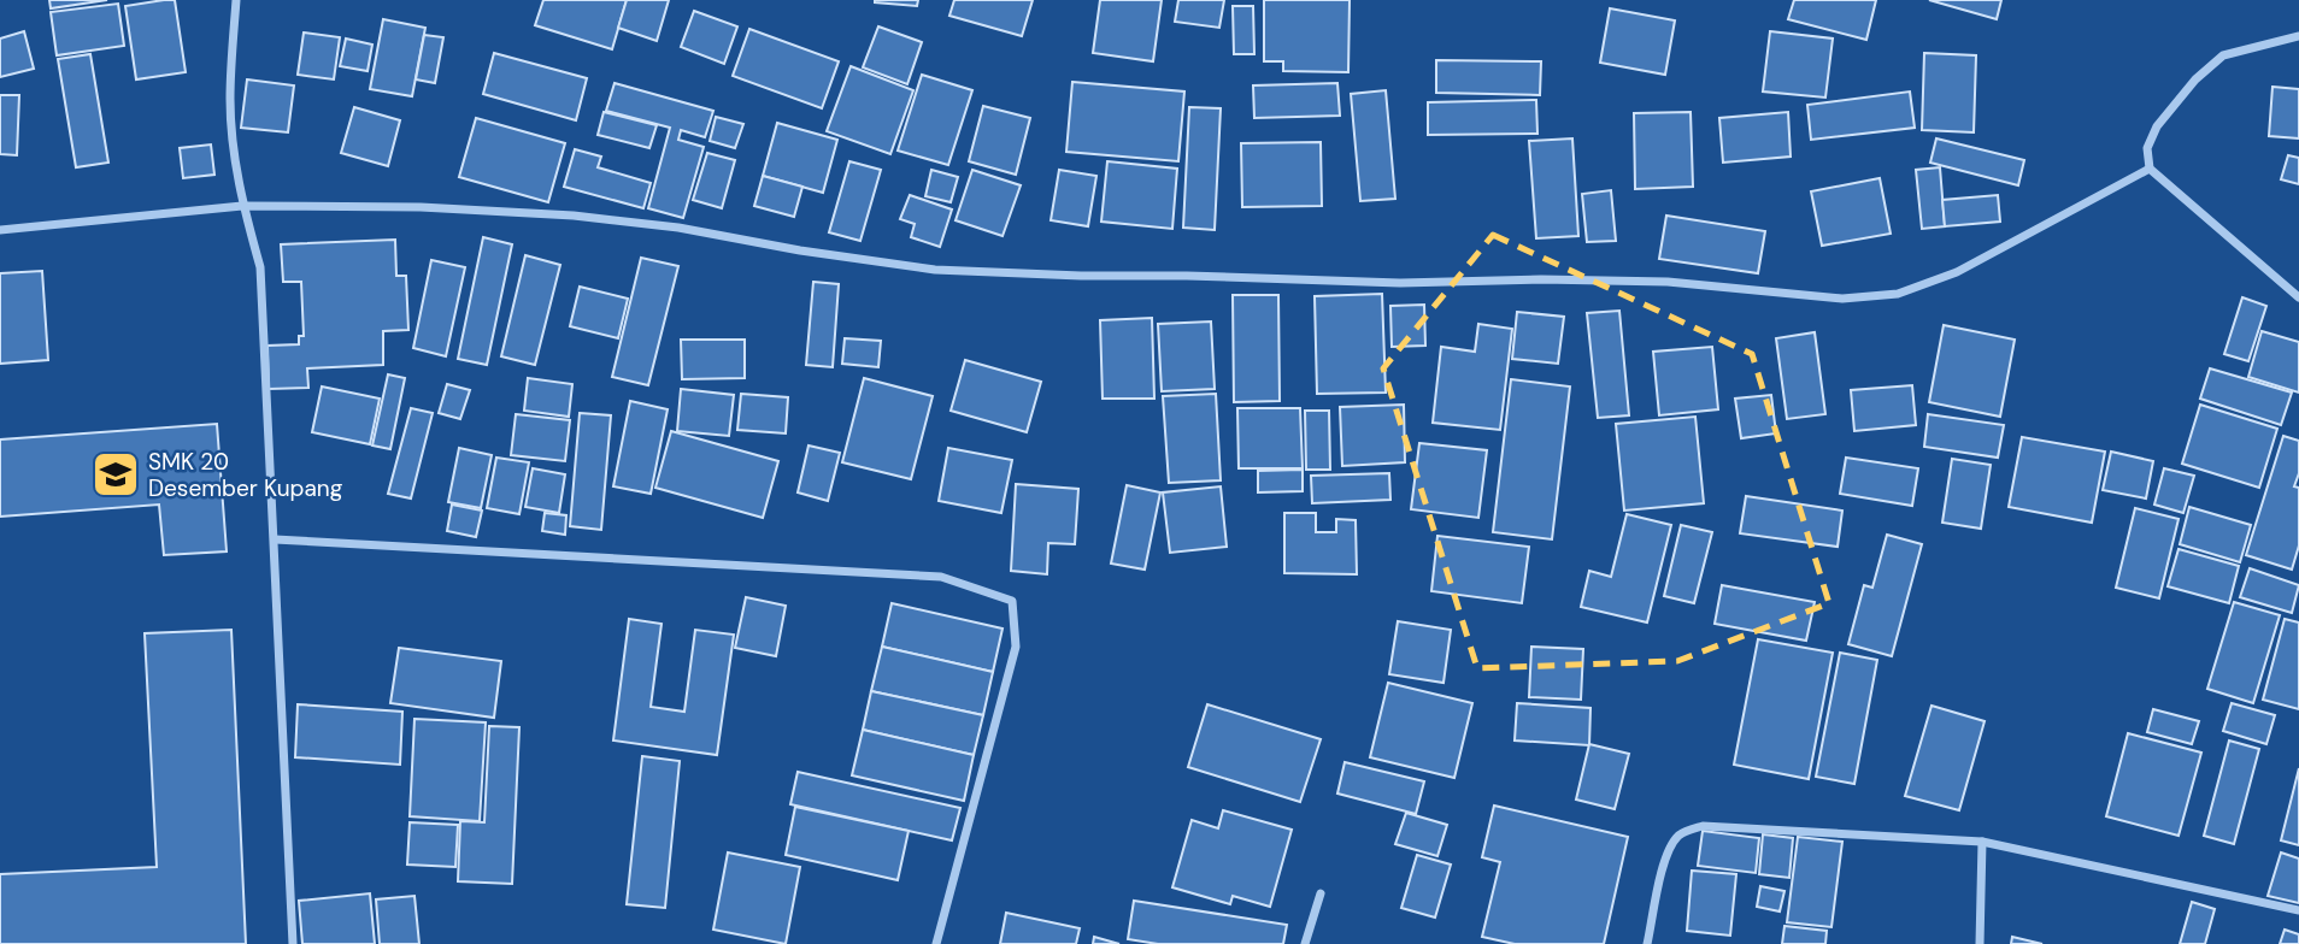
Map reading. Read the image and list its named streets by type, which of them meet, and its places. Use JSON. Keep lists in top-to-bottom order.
{
  "places": {
    "school or university": ["SMK 20 Desember Kupang"]
  }
}
